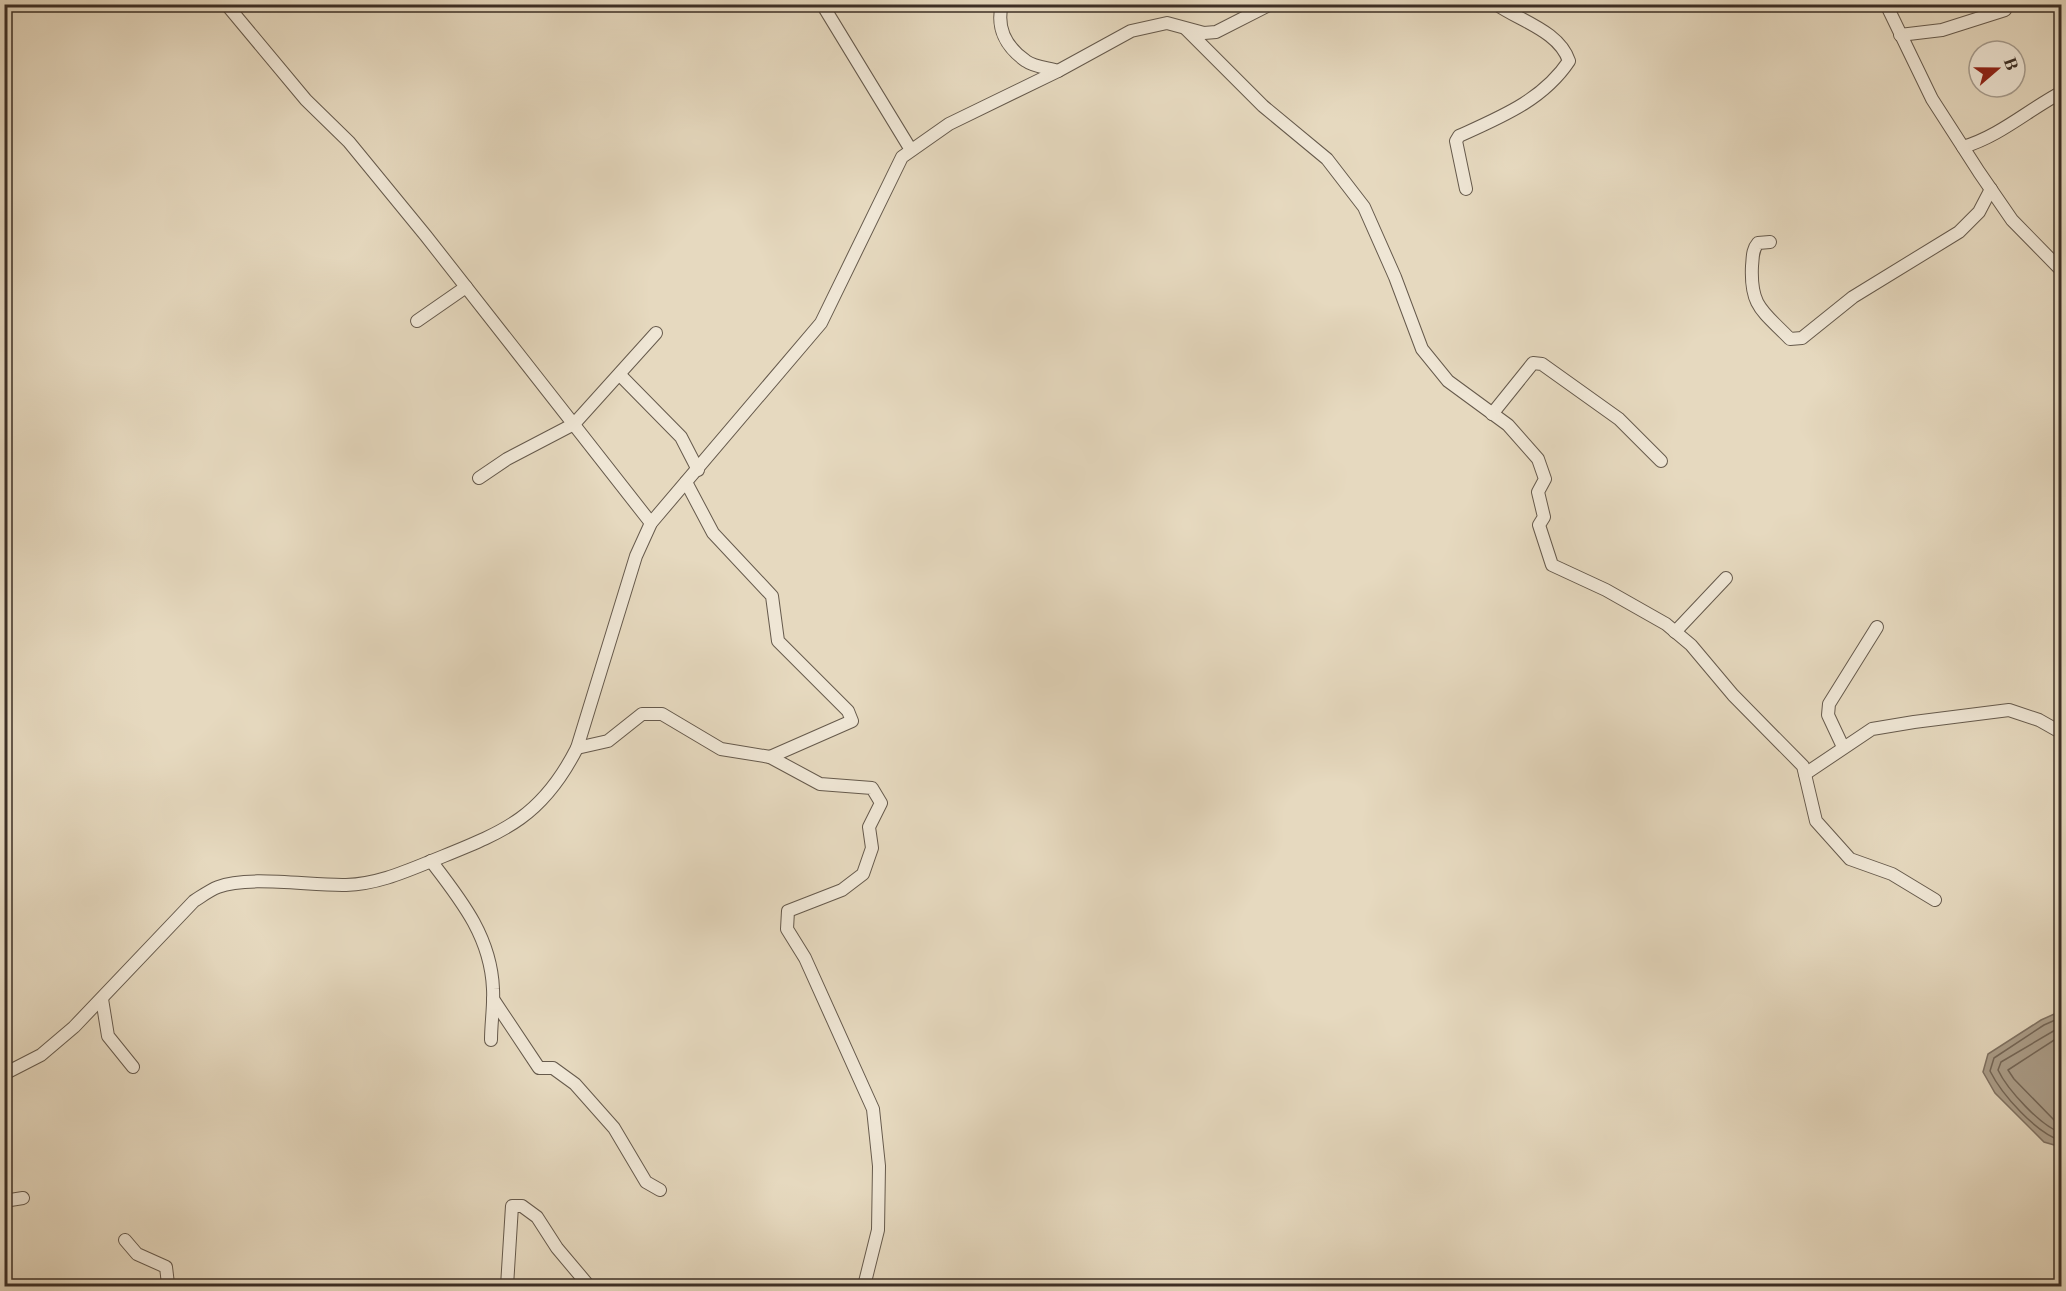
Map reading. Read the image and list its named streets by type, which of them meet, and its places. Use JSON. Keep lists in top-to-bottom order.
{
  "north": "right"
}
